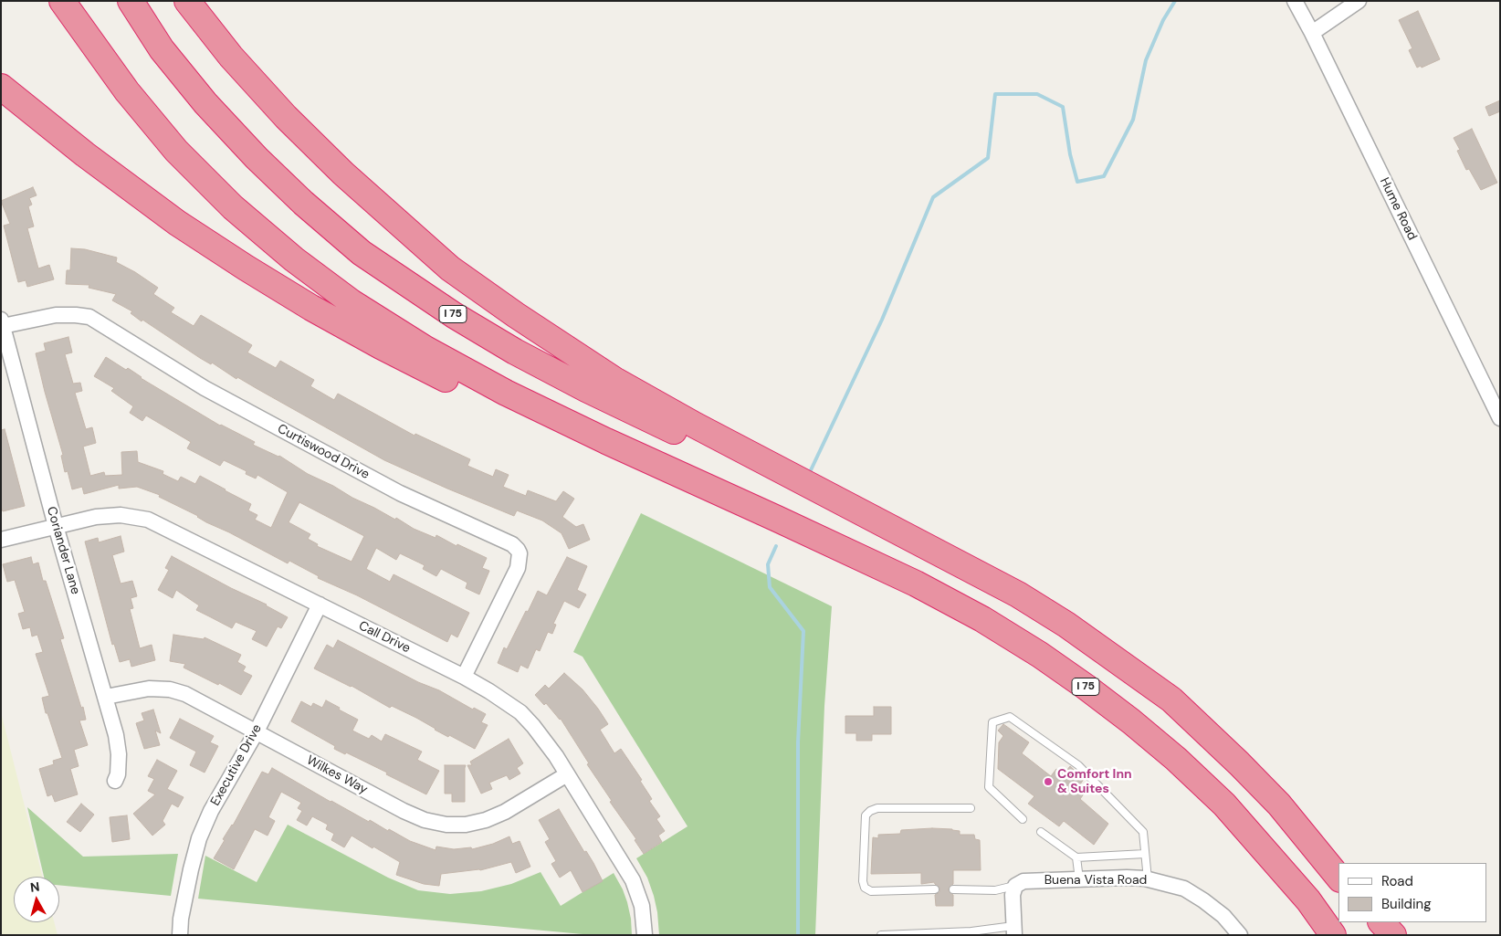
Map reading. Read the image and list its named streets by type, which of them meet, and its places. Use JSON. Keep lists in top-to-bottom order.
{
  "streets": {
    "highway": ["I 75"],
    "street": [
      "Hume Road",
      "Curtiswood Drive",
      "Coriander Lane",
      "Call Drive",
      "Executive Drive",
      "Wilkes Way",
      "Buena Vista Road"
    ]
  },
  "crossings": [
    ["Curtiswood Drive", "Coriander Lane"],
    ["Curtiswood Drive", "Call Drive"],
    ["Coriander Lane", "Call Drive"],
    ["Coriander Lane", "Wilkes Way"],
    ["Call Drive", "Executive Drive"],
    ["Call Drive", "Wilkes Way"],
    ["Executive Drive", "Wilkes Way"]
  ],
  "places": ["Comfort Inn & Suites"],
  "legend": ["Road", "Building"],
  "north": "top"
}
